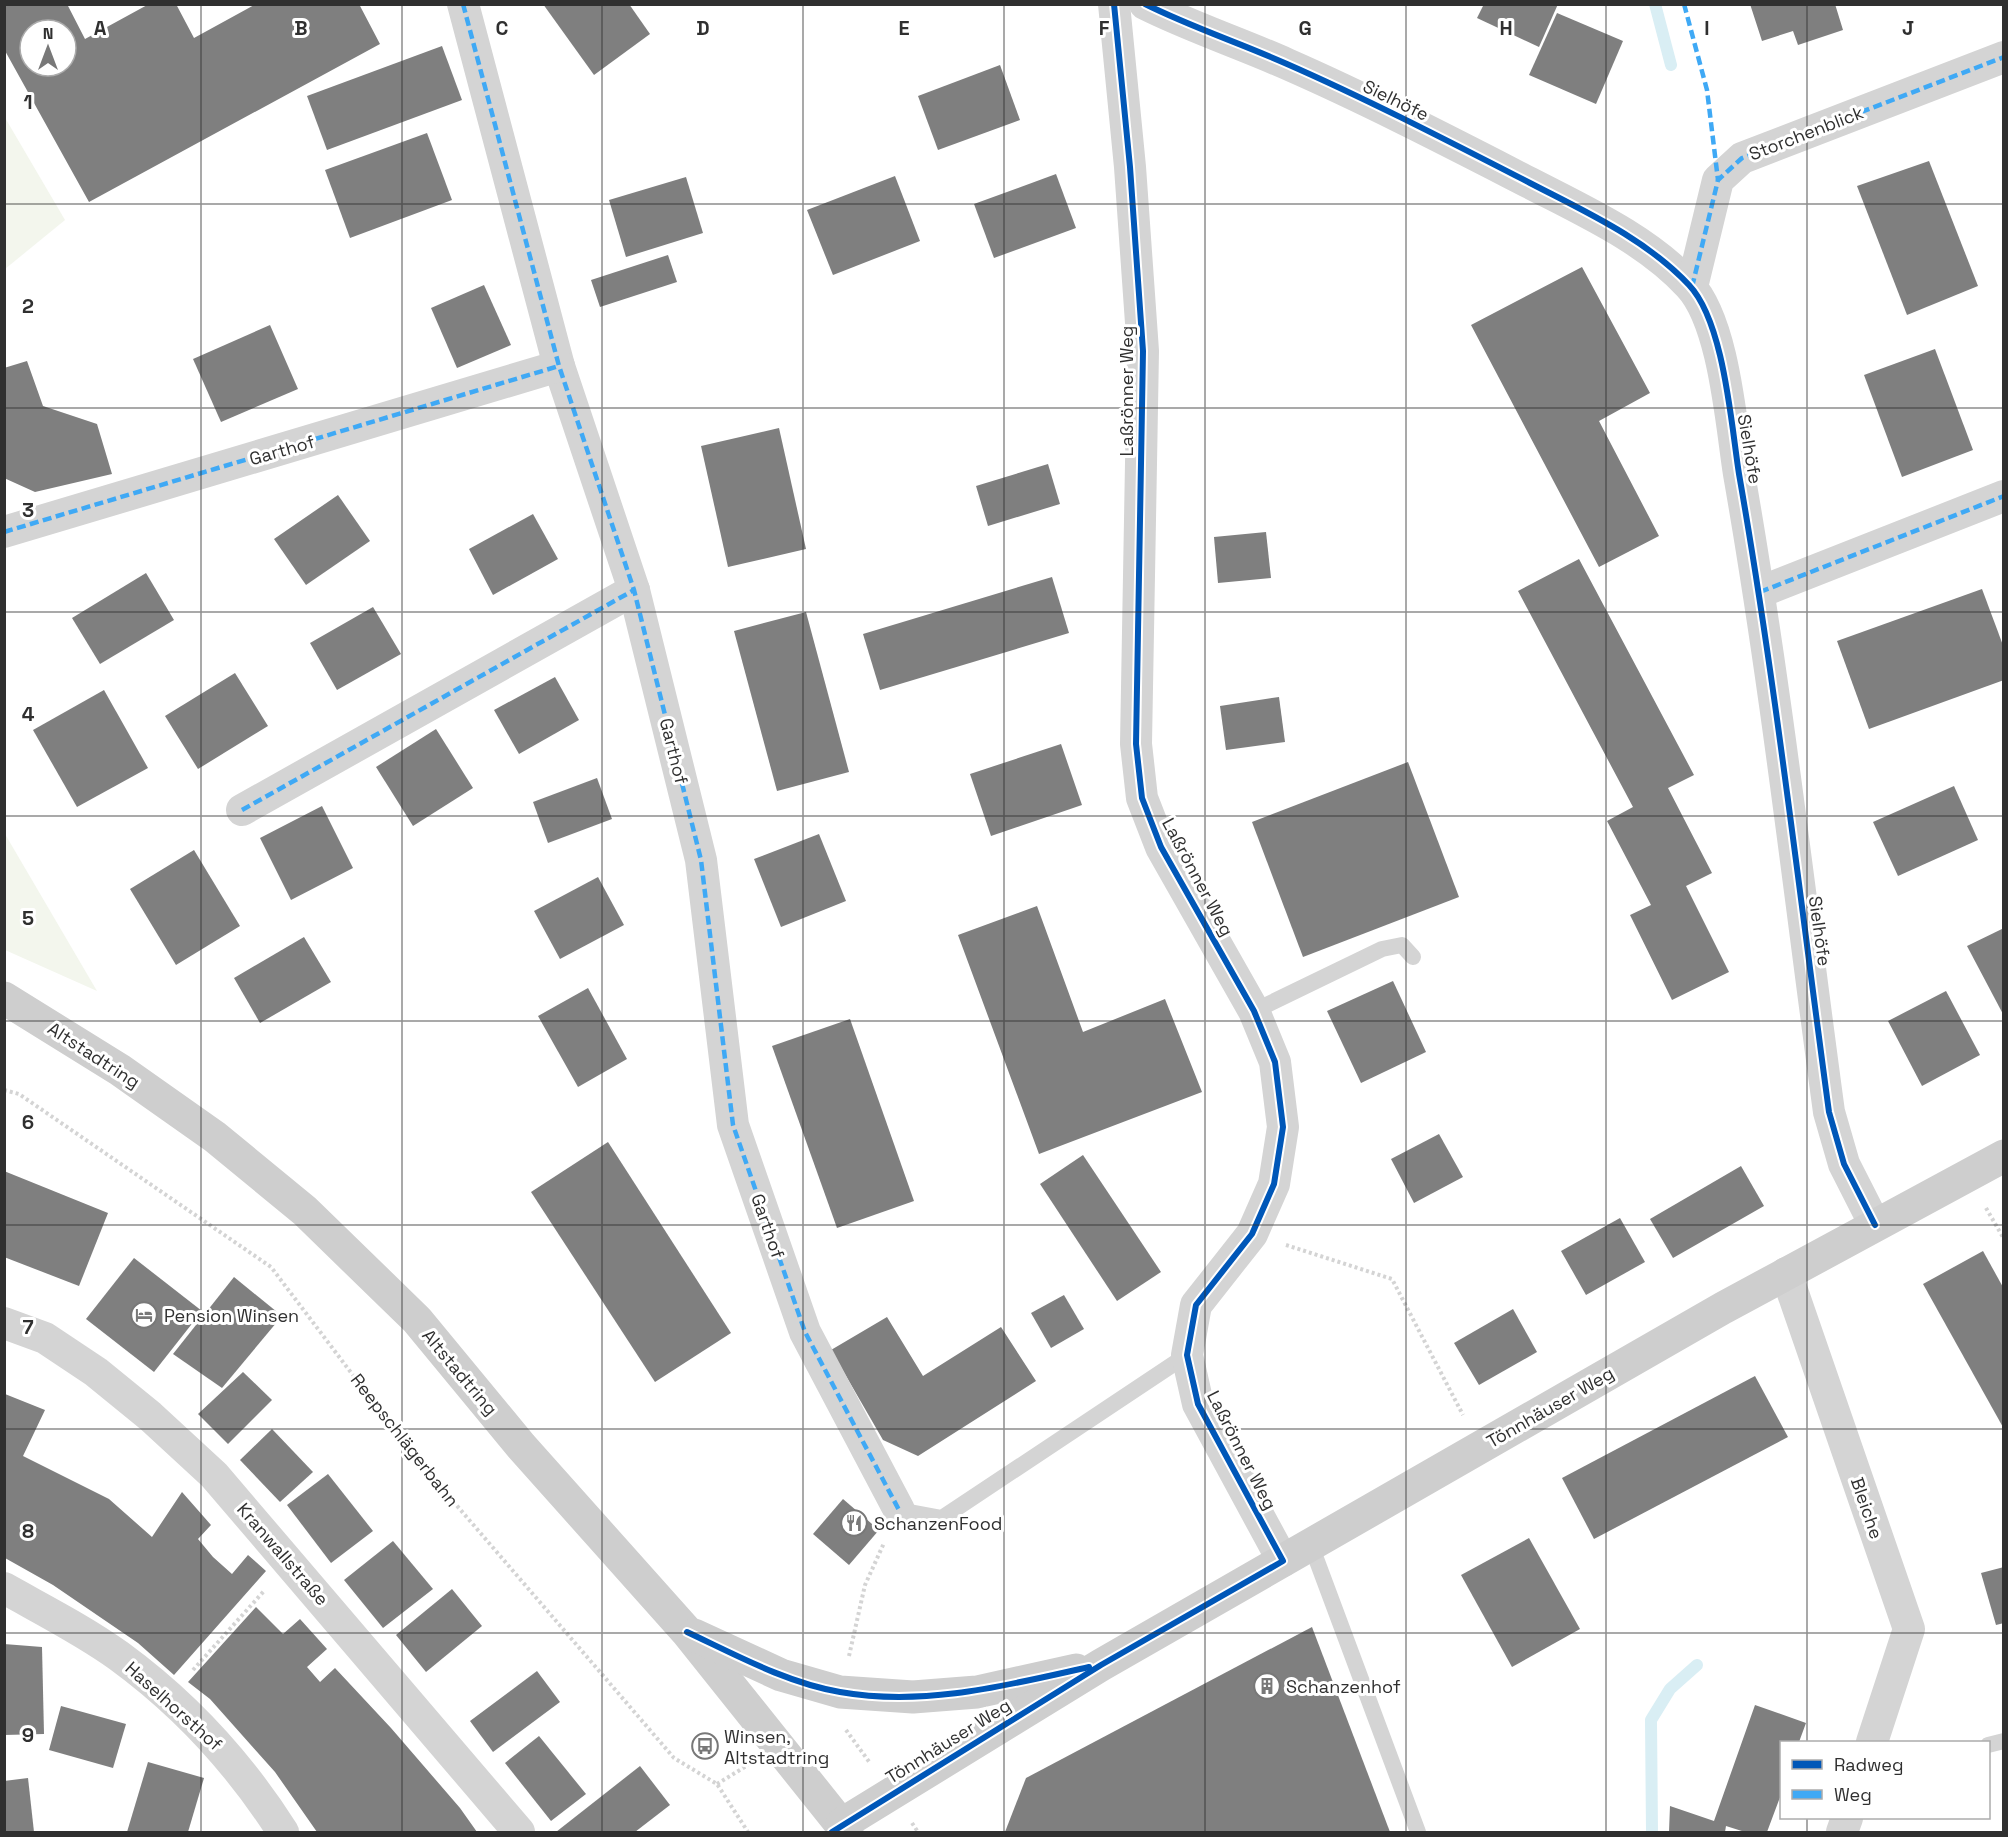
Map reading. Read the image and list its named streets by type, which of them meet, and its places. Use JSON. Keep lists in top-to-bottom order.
{
  "streets": {
    "main road": ["Altstadtring", "Tönnhäuser Weg"],
    "street": [
      "Sielhöfe",
      "Storchenblick",
      "Laßrönner Weg",
      "Garthof",
      "Bleiche",
      "Kranwallstraße",
      "Haselhorsthof"
    ],
    "path": ["Reepschlägerbahn"]
  },
  "crossings": [
    ["Sielhöfe", "Storchenblick"],
    ["Sielhöfe", "Tönnhäuser Weg"],
    ["Laßrönner Weg", "Garthof"],
    ["Laßrönner Weg", "Tönnhäuser Weg"],
    ["Altstadtring", "Tönnhäuser Weg"],
    ["Tönnhäuser Weg", "Bleiche"]
  ],
  "places": {
    "hotel": ["Pension Winsen"],
    "restaurant": ["SchanzenFood"],
    "building": ["Schanzenhof"],
    "bus stop": ["Winsen, Altstadtring"]
  },
  "legend": ["Radweg", "Weg"],
  "north": "top",
  "grid": {
    "columns": [
      "A",
      "B",
      "C",
      "D",
      "E",
      "F",
      "G",
      "H",
      "I",
      "J"
    ],
    "rows": [
      "1",
      "2",
      "3",
      "4",
      "5",
      "6",
      "7",
      "8",
      "9"
    ]
  }
}
